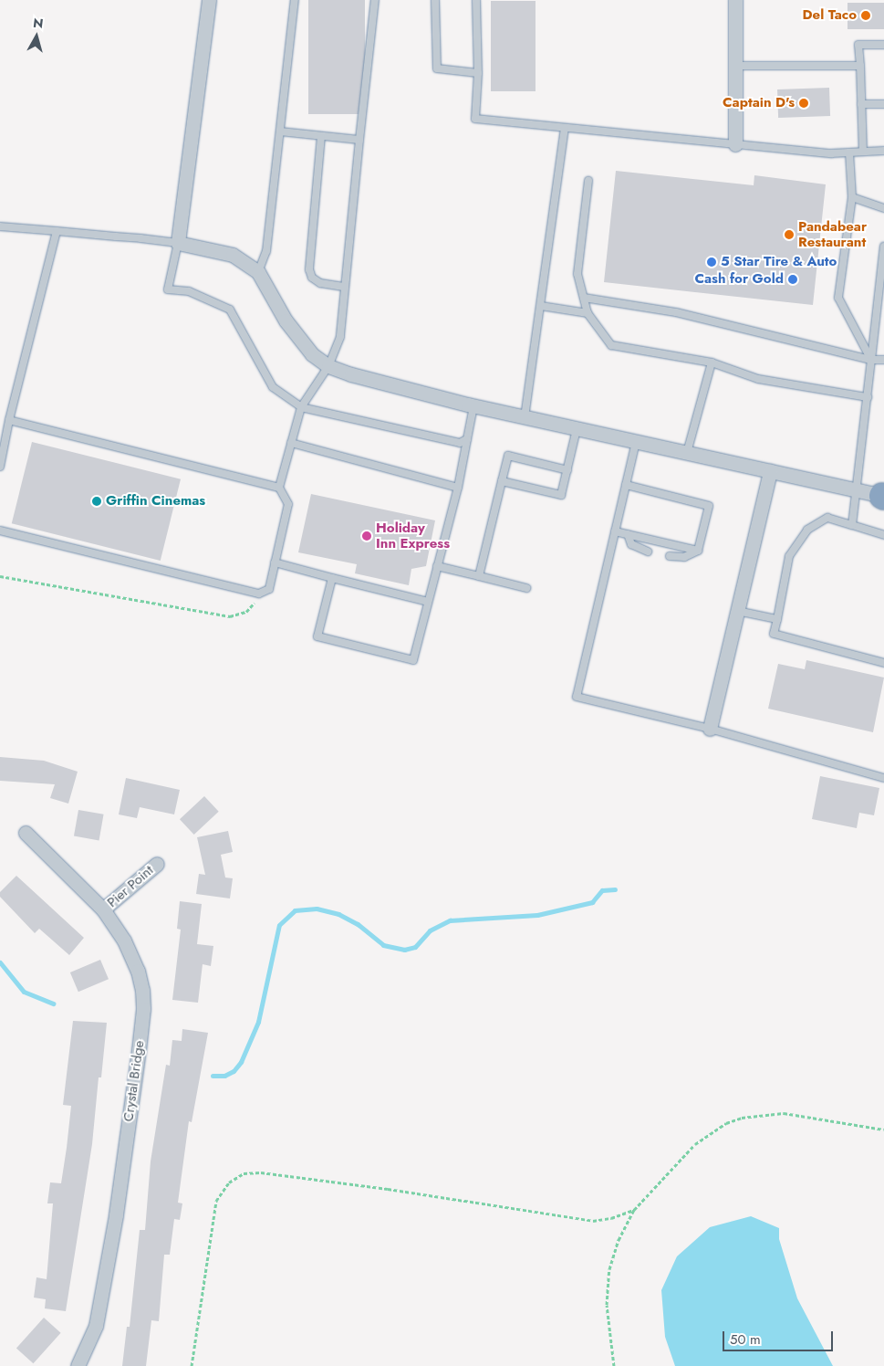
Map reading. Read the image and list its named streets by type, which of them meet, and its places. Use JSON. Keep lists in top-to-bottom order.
{
  "streets": {
    "street": ["Pier Point", "Crystal Bridge"]
  },
  "crossings": [
    ["Pier Point", "Crystal Bridge"]
  ],
  "places": [
    "Del Taco",
    "Captain D's",
    "Pandabear Restaurant",
    "5 Star Tire & Auto",
    "Cash for Gold",
    "Griffin Cinemas",
    "Holiday Inn Express"
  ],
  "scale_bar": "50 m",
  "north": "top"
}
